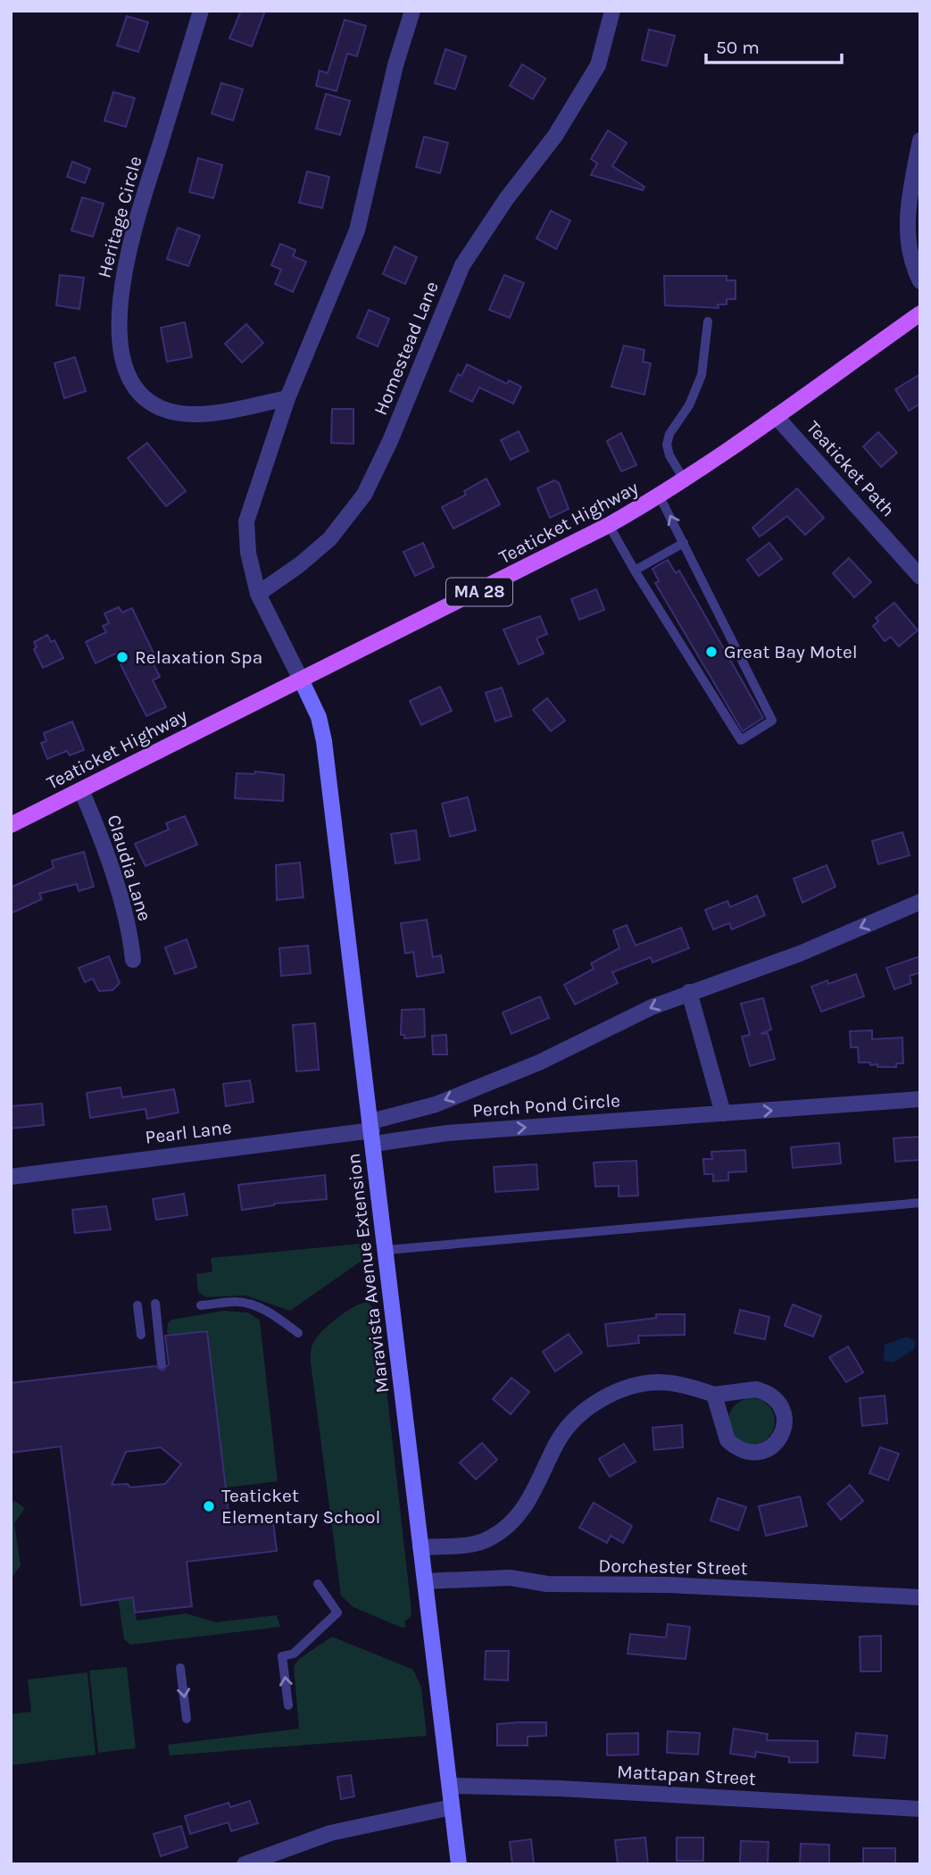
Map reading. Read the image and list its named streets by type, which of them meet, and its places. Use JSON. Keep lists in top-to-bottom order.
{
  "streets": {
    "main road": ["Teaticket Highway", "MA 28", "Maravista Avenue Extension"],
    "street": [
      "Heritage Circle",
      "Homestead Lane",
      "Teaticket Path",
      "Claudia Lane",
      "Perch Pond Circle",
      "Pearl Lane",
      "Dorchester Street",
      "Mattapan Street"
    ]
  },
  "crossings": [
    ["Teaticket Path", "Teaticket Highway"],
    ["Teaticket Highway", "Claudia Lane"],
    ["Teaticket Highway", "Maravista Avenue Extension"],
    ["Perch Pond Circle", "Pearl Lane"],
    ["Perch Pond Circle", "Maravista Avenue Extension"],
    ["Pearl Lane", "Maravista Avenue Extension"],
    ["Maravista Avenue Extension", "Dorchester Street"],
    ["Maravista Avenue Extension", "Mattapan Street"]
  ],
  "places": ["Great Bay Motel", "Relaxation Spa", "Teaticket Elementary School"],
  "scale_bar": "50 m"
}
